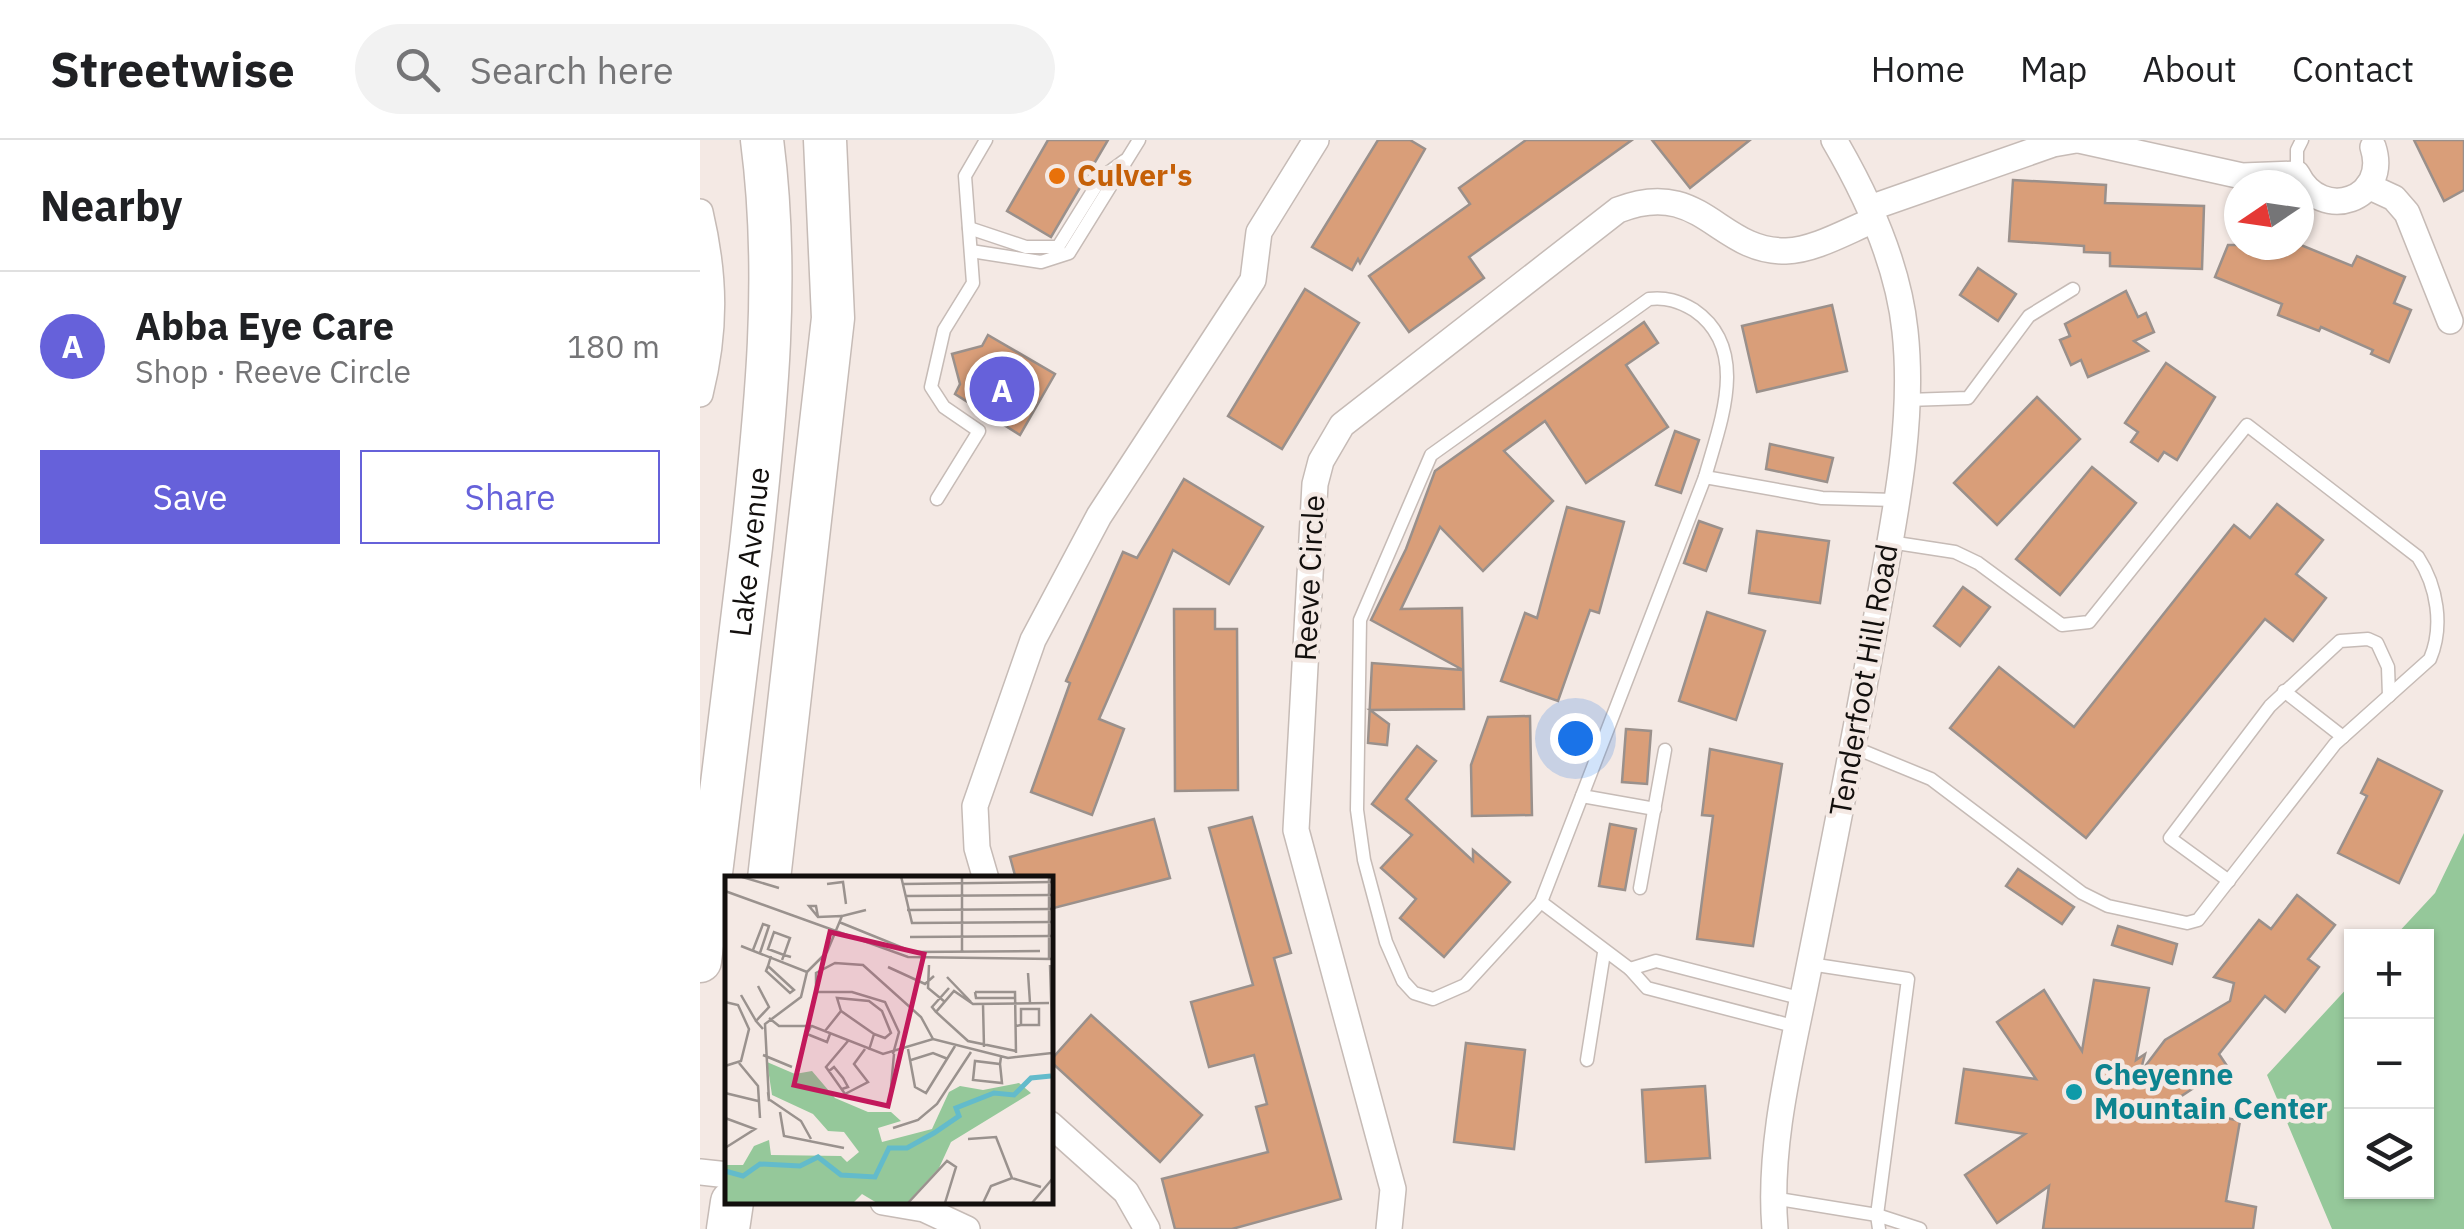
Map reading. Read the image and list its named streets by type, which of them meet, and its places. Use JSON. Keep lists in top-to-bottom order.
{
  "streets": {
    "main road": ["Lake Avenue"],
    "street": ["Reeve Circle", "Tenderfoot Hill Road"]
  },
  "crossings": [
    ["Reeve Circle", "Tenderfoot Hill Road"]
  ],
  "places": ["Culver's", "Cheyenne Mountain Center"],
  "north": "left",
  "page": {
    "header": "Streetwise",
    "search": "Search here",
    "nav": [
      "Home",
      "Map",
      "About",
      "Contact"
    ],
    "heading": "Nearby",
    "list": [
      {
        "mark": "A",
        "name": "Abba Eye Care",
        "note": "Shop · Reeve Circle",
        "value": "180 m"
      }
    ],
    "pins": "A",
    "buttons": ["Save", "Share"],
    "map_buttons": ["+", "−"]
  }
}
